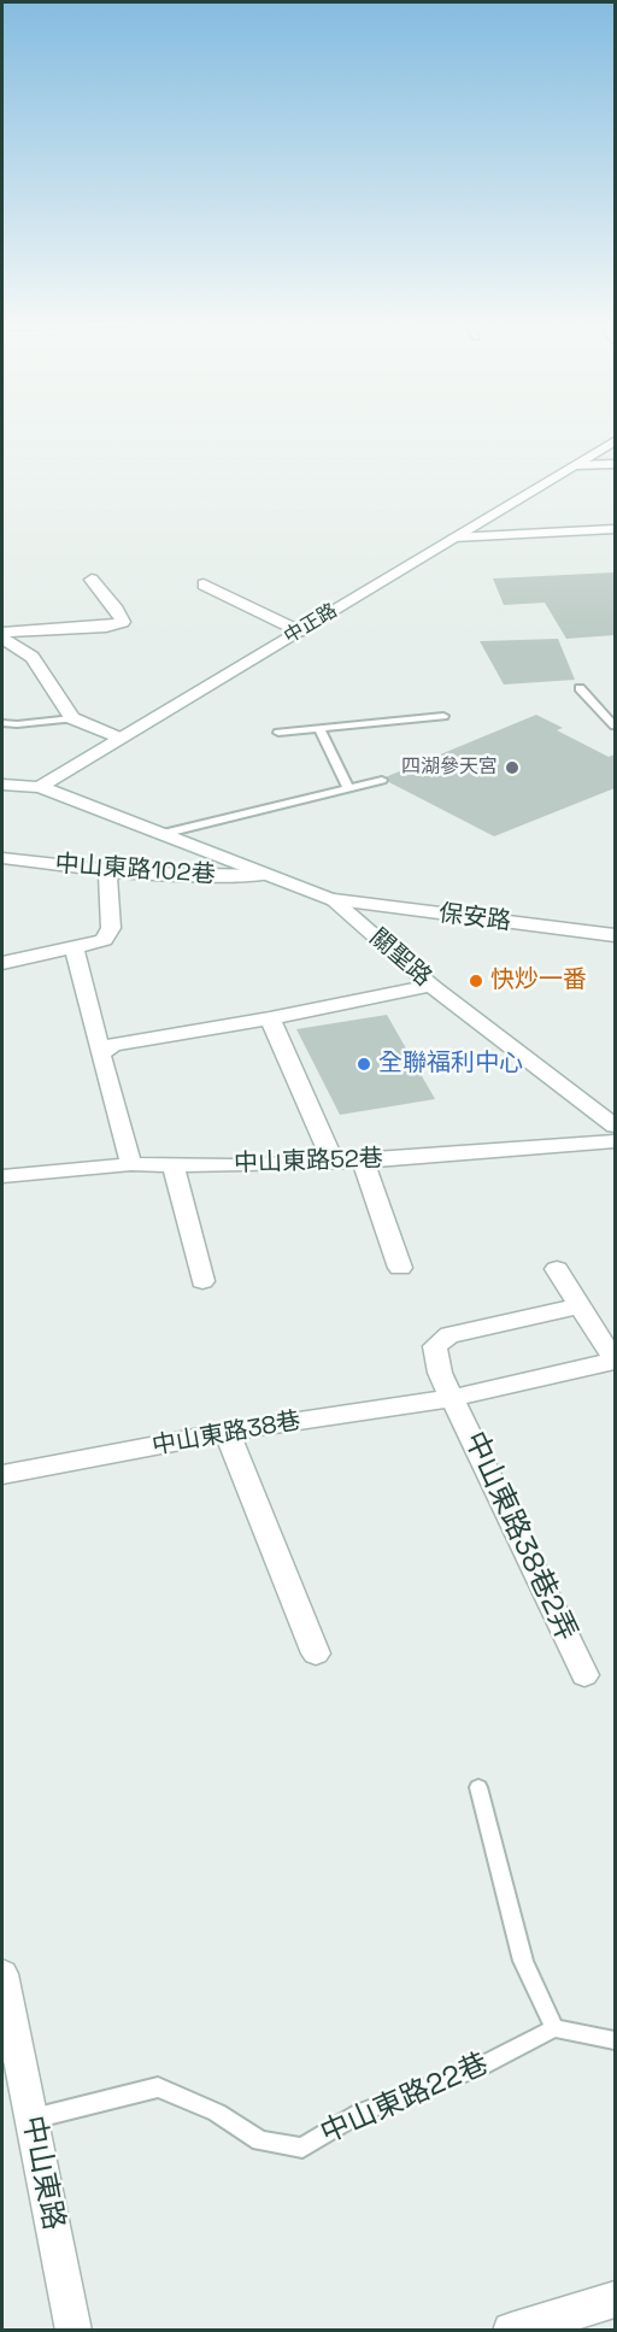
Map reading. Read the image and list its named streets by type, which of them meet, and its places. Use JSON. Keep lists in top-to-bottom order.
{
  "streets": {
    "street": [
      "中正路",
      "中山東路102巷",
      "保安路",
      "關聖路",
      "中山東路52巷",
      "中山東路38巷",
      "中山東路38巷2弄",
      "中山東路"
    ],
    "lane": ["中山東路22巷"]
  },
  "crossings": [
    ["中正路", "關聖路"],
    ["中山東路102巷", "關聖路"],
    ["保安路", "關聖路"],
    ["中山東路38巷", "中山東路38巷2弄"],
    ["中山東路22巷", "中山東路"]
  ],
  "places": ["四湖參天宮", "快炒一番", "全聯福利中心"]
}
